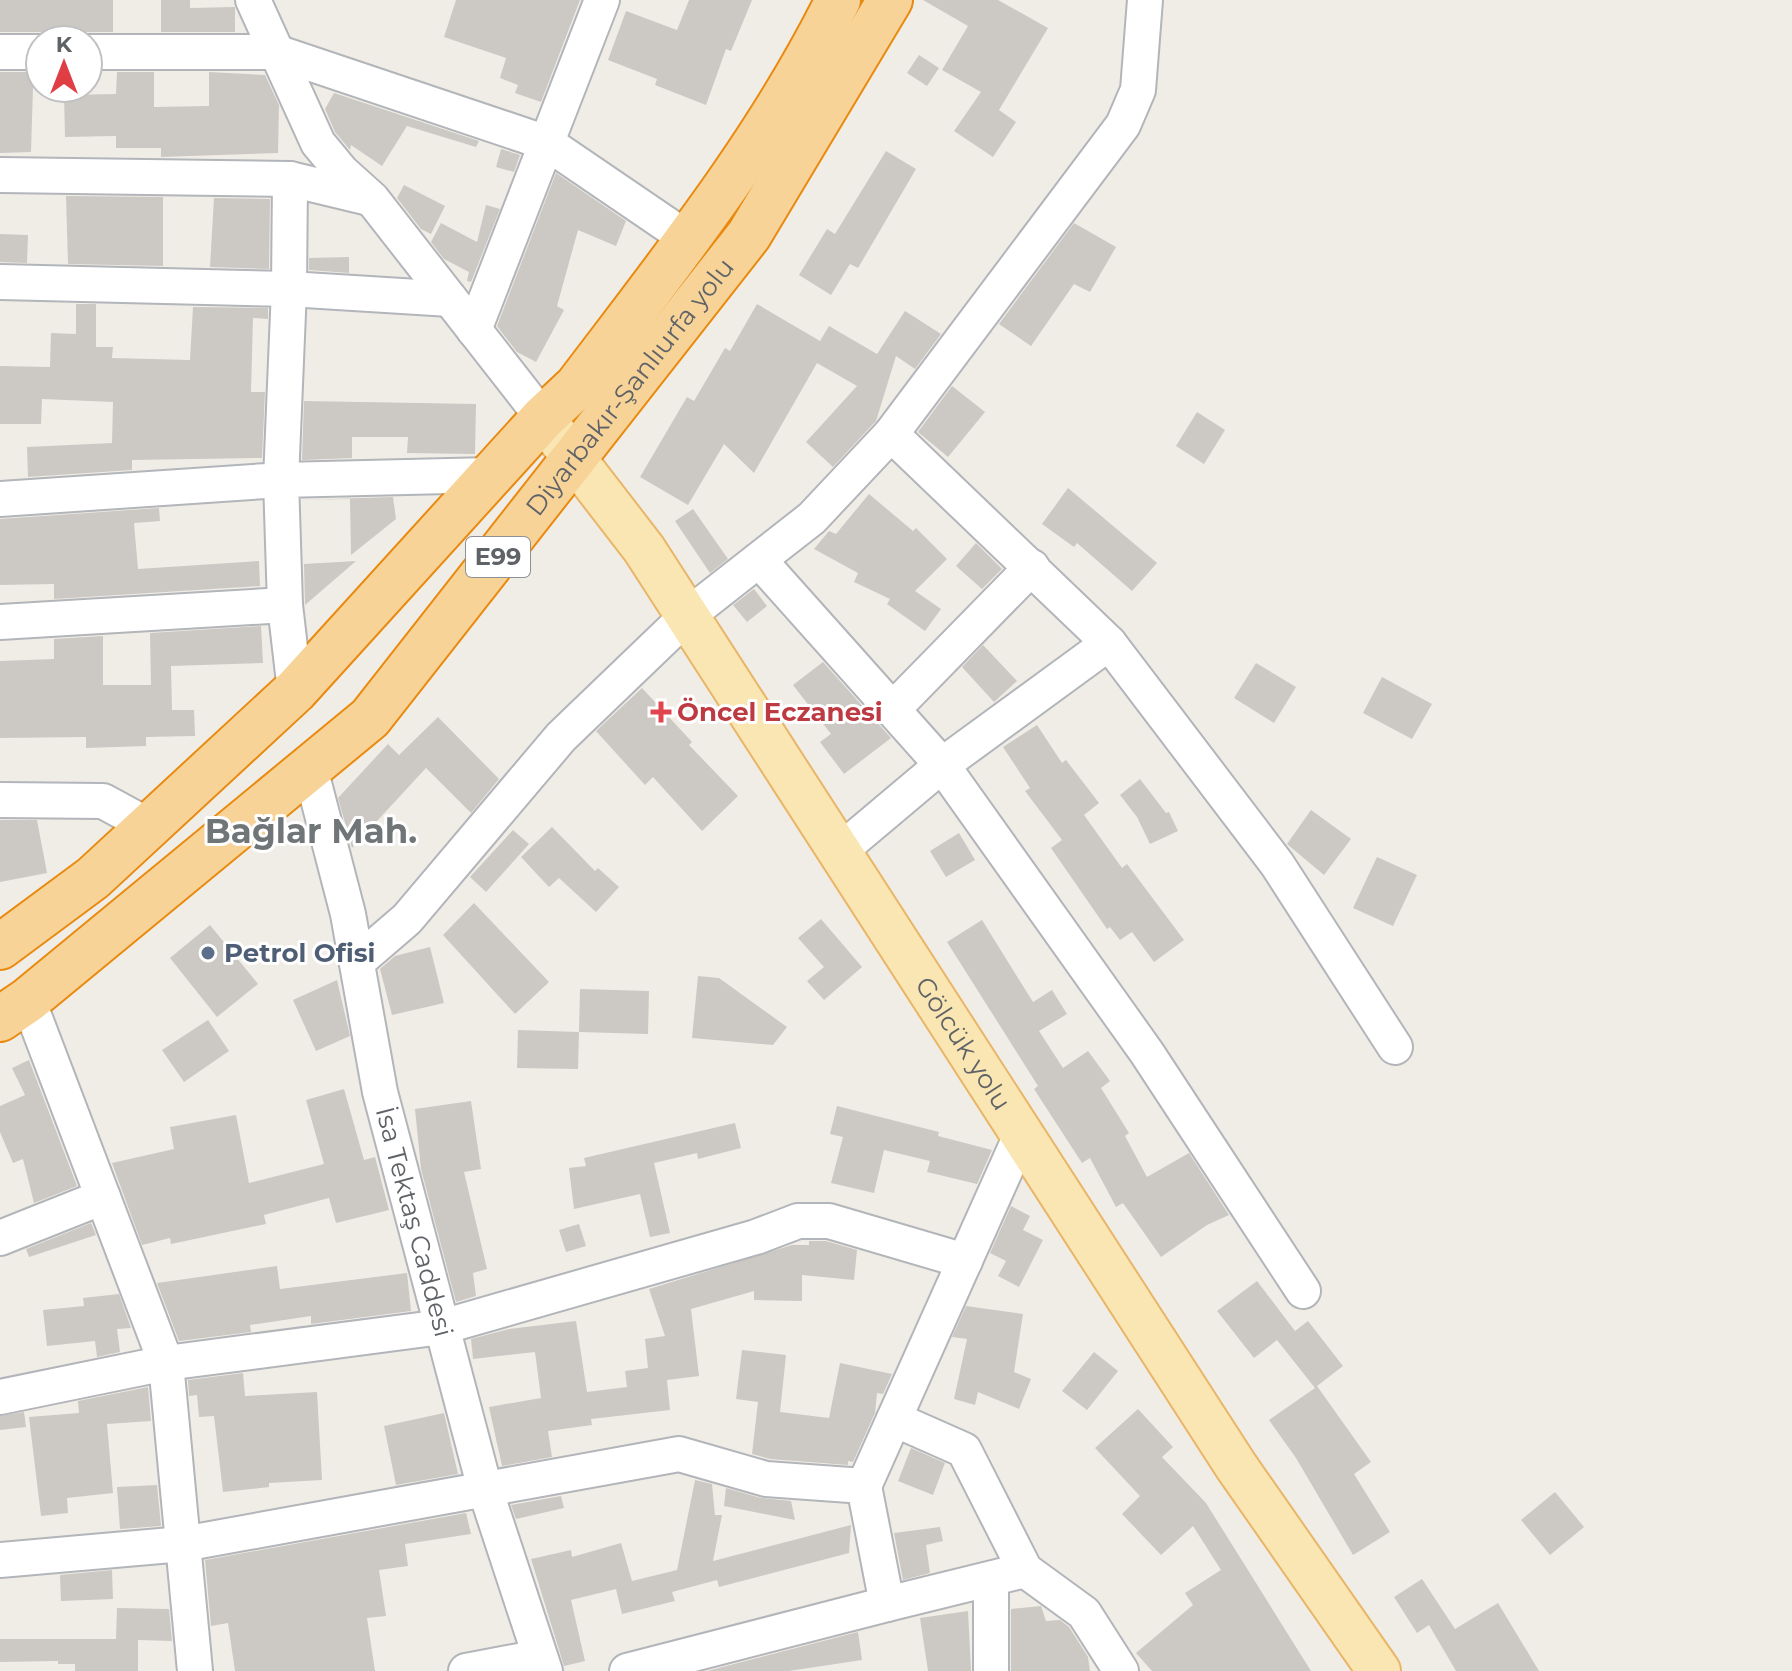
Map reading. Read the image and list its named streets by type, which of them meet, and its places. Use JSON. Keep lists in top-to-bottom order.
{
  "streets": {
    "highway": ["Diyarbakır-Şanlıurfa yolu", "E99"],
    "main road": ["Gölcük yolu"],
    "street": ["İsa Tektaş Caddesi"]
  },
  "crossings": [
    ["Diyarbakır-Şanlıurfa yolu", "Gölcük yolu"],
    ["Diyarbakır-Şanlıurfa yolu", "İsa Tektaş Caddesi"]
  ],
  "districts": ["Bağlar Mah."],
  "places": {
    "health": ["Öncel Eczanesi"],
    "other": ["Petrol Ofisi"]
  },
  "north": "top"
}
